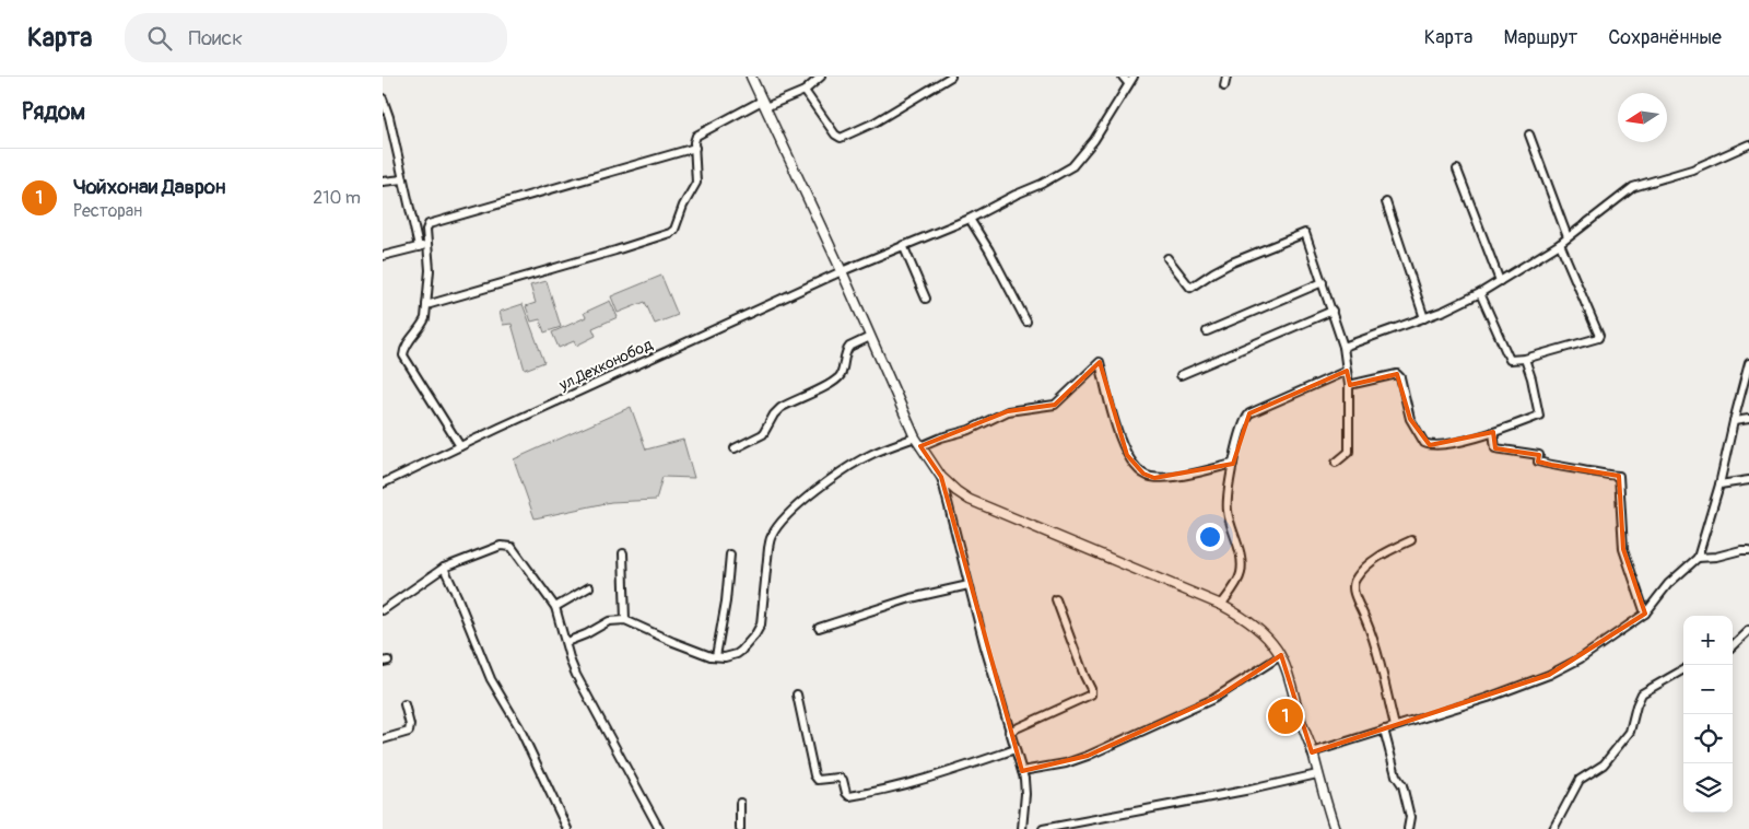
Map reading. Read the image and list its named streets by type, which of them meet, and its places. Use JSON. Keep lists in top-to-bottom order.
{
  "streets": {
    "street": ["ул.Дехконобод"]
  },
  "north": "left",
  "page": {
    "header": "Карта",
    "search": "Поиск",
    "nav": ["Карта", "Маршрут", "Сохранённые"],
    "heading": "Рядом",
    "list": [
      {
        "mark": "1",
        "name": "Чойхонаи Даврон",
        "note": "Ресторан",
        "value": "210 m"
      }
    ],
    "map_buttons": ["+", "−"],
    "pins": "1"
  }
}
